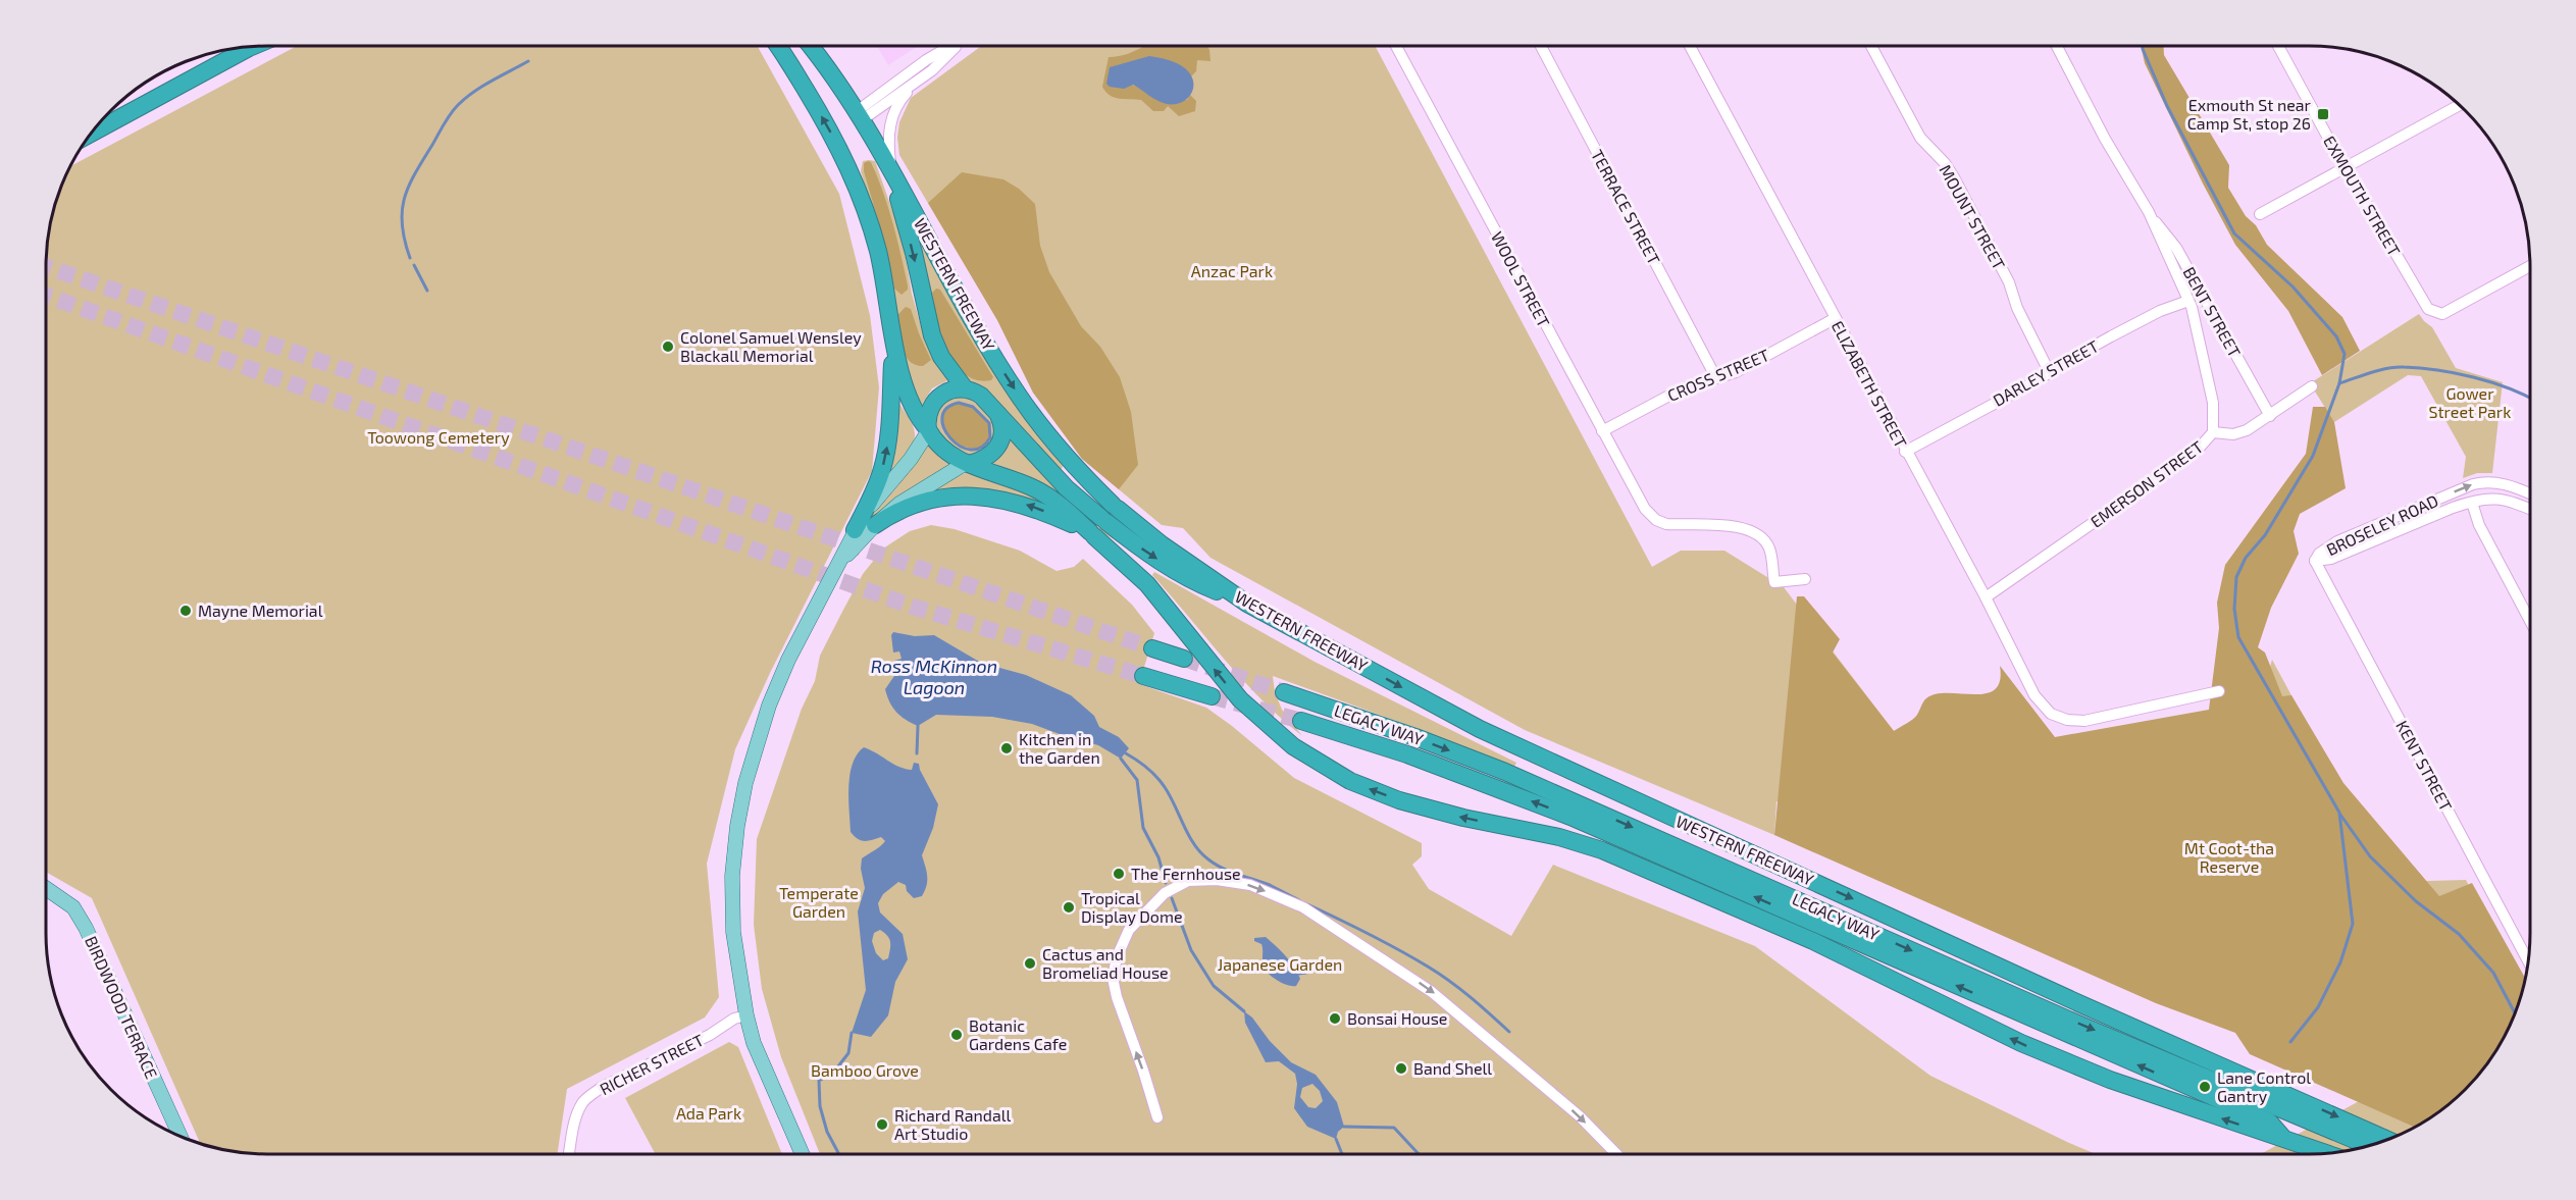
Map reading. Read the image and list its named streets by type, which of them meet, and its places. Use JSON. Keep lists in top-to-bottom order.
{
  "streets": {
    "highway": ["WESTERN FREEWAY", "LEGACY WAY"],
    "main road": ["BIRDWOOD TERRACE"],
    "street": [
      "EXMOUTH STREET",
      "TERRACE STREET",
      "MOUNT STREET",
      "WOOL STREET",
      "BENT STREET",
      "DARLEY STREET",
      "CROSS STREET",
      "ELIZABETH STREET",
      "EMERSON STREET",
      "BROSELEY ROAD",
      "KENT STREET",
      "RICHER STREET"
    ]
  },
  "crossings": [
    ["TERRACE STREET", "CROSS STREET"],
    ["MOUNT STREET", "DARLEY STREET"],
    ["WOOL STREET", "CROSS STREET"],
    ["BENT STREET", "DARLEY STREET"],
    ["BENT STREET", "EMERSON STREET"],
    ["DARLEY STREET", "ELIZABETH STREET"],
    ["CROSS STREET", "ELIZABETH STREET"],
    ["ELIZABETH STREET", "EMERSON STREET"],
    ["BROSELEY ROAD", "KENT STREET"]
  ],
  "water": ["Ross McKinnon Lagoon"],
  "parks": [
    "Anzac Park",
    "Gower Street Park",
    "Toowong Cemetery",
    "Mt Coot-tha Reserve",
    "Temperate Garden",
    "Japanese Garden",
    "Bamboo Grove",
    "Ada Park"
  ],
  "places": {
    "transit": ["Exmouth St near Camp St, stop 26"],
    "other": [
      "Colonel Samuel Wensley Blackall Memorial",
      "Mayne Memorial",
      "Kitchen in the Garden",
      "The Fernhouse",
      "Tropical Display Dome",
      "Cactus and Bromeliad House",
      "Bonsai House",
      "Botanic Gardens Cafe",
      "Band Shell",
      "Lane Control Gantry",
      "Richard Randall Art Studio"
    ]
  }
}
